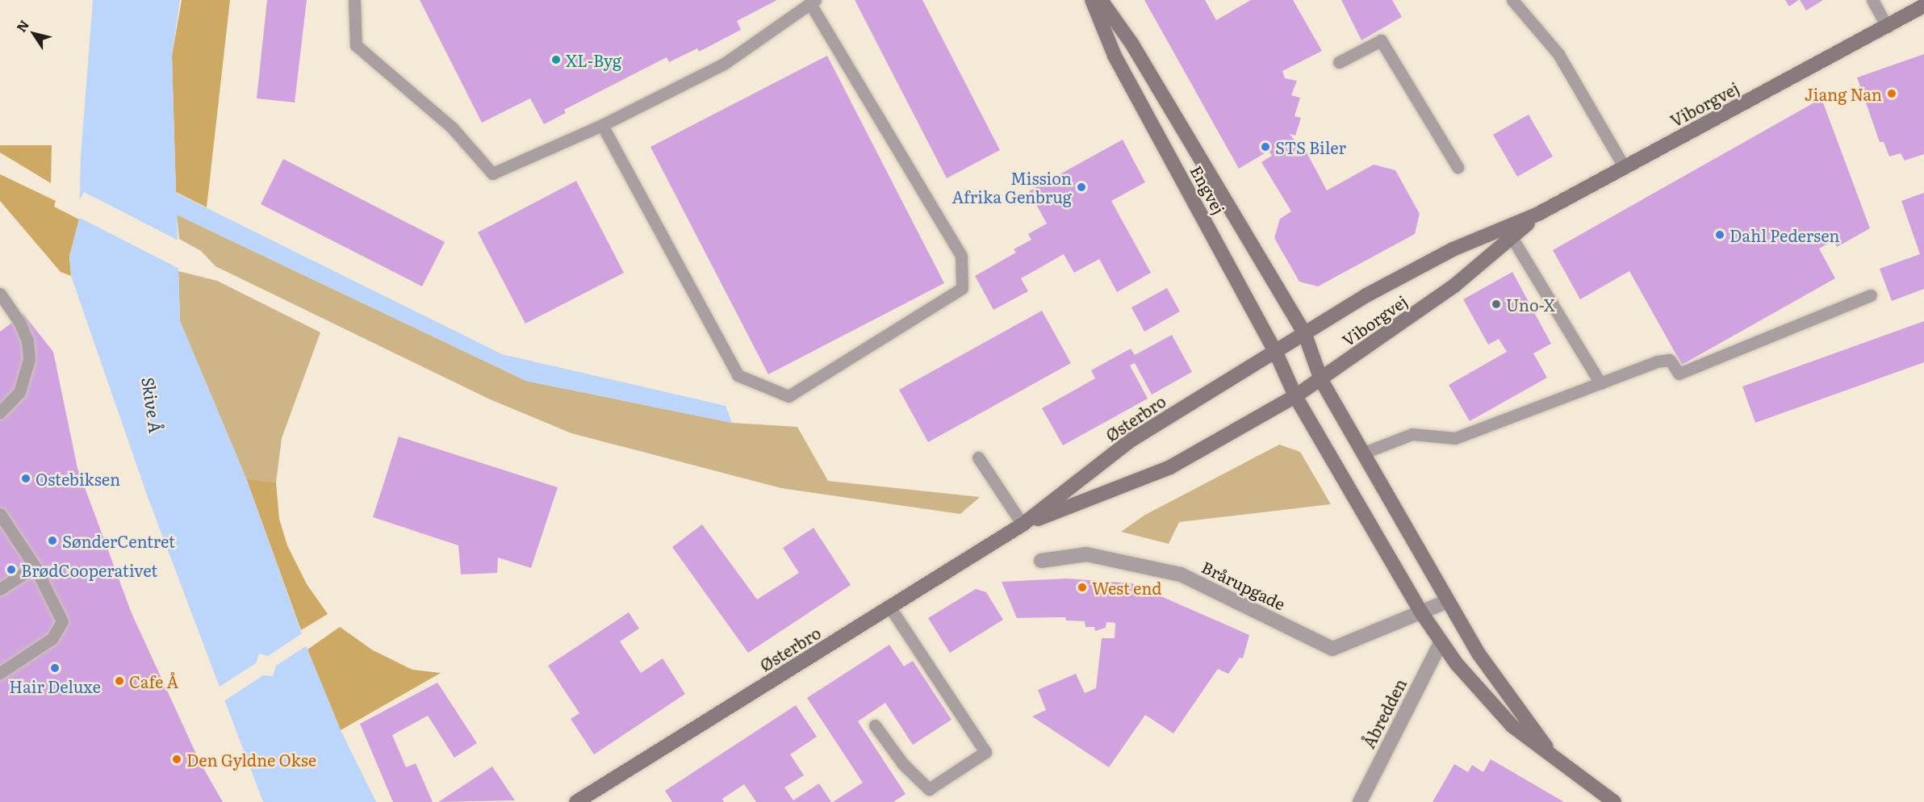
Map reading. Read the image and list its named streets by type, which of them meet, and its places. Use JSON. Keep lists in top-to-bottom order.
{
  "streets": {
    "street": [
      "Viborgvej",
      "Engvej",
      "Østerbro",
      "Brårupgade",
      "Åbredden"
    ]
  },
  "crossings": [
    ["Viborgvej", "Engvej"],
    ["Viborgvej", "Østerbro"],
    ["Engvej", "Østerbro"]
  ],
  "water": ["Skive Å"],
  "places": [
    "XL-Byg",
    "Jiang Nan",
    "STS Biler",
    "Mission Afrika Genbrug",
    "Dahl Pedersen",
    "Uno-X",
    "Ostebiksen",
    "SønderCentret",
    "BrødCooperativet",
    "West end",
    "Hair Deluxe",
    "Cafe Å",
    "Den Gyldne Okse"
  ],
  "north": "top left"
}
